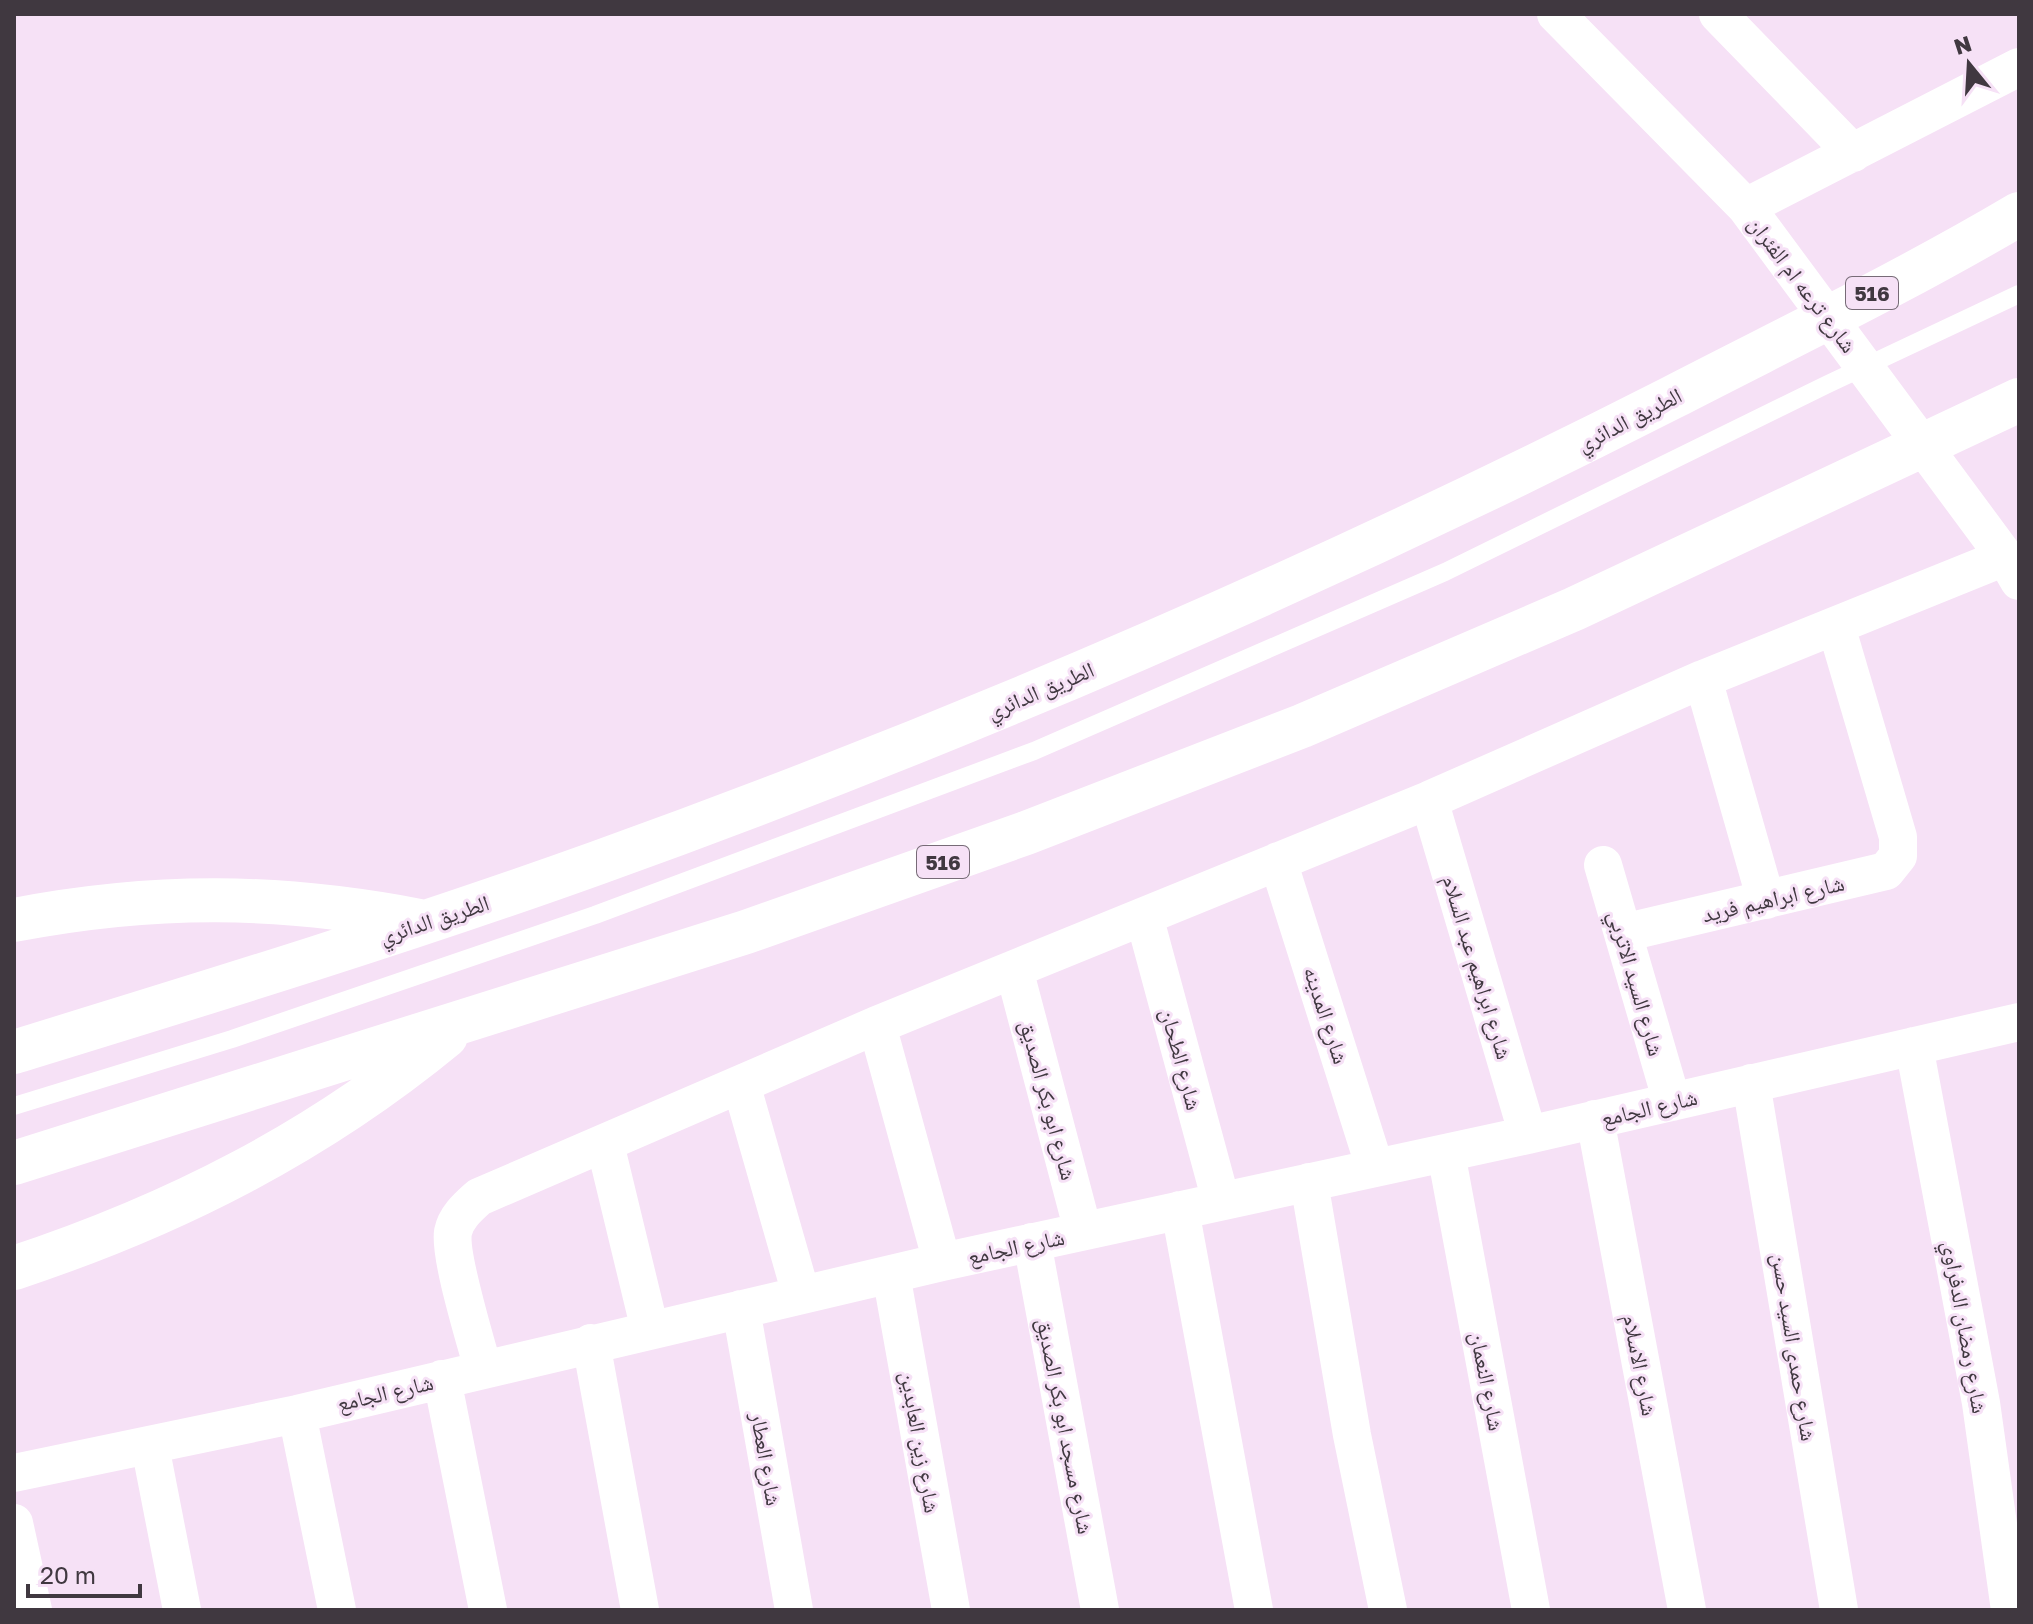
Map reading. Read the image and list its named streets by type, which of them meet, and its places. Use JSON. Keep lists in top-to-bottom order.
{
  "streets": {
    "highway": ["516", "الطريق الدائري"],
    "street": [
      "شارع ترعه ام الفئران",
      "شارع ابراهيم فريد",
      "شارع ابراهيم عبد السلام",
      "شارع السيد الاتربي",
      "شارع المدينه",
      "شارع الطحان",
      "شارع ابو بكر الصديق",
      "شارع الجامع",
      "شارع رمضان الدفراوي",
      "شارع حمدى السيد حسن",
      "شارع الاسلام",
      "شارع النعمان",
      "شارع مسجد ابو بكر الصديق",
      "شارع زين العابدين",
      "شارع العطار"
    ]
  },
  "crossings": [
    ["شارع ابراهيم فريد", "شارع السيد الاتربي"],
    ["شارع ابراهيم عبد السلام", "شارع الجامع"],
    ["شارع السيد الاتربي", "شارع الجامع"],
    ["شارع المدينه", "شارع الجامع"],
    ["شارع الطحان", "شارع الجامع"],
    ["شارع ابو بكر الصديق", "شارع الجامع"],
    ["شارع الجامع", "شارع رمضان الدفراوي"],
    ["شارع الجامع", "شارع حمدى السيد حسن"],
    ["شارع الجامع", "شارع الاسلام"],
    ["شارع الجامع", "شارع النعمان"],
    ["شارع الجامع", "شارع مسجد ابو بكر الصديق"],
    ["شارع الجامع", "شارع زين العابدين"],
    ["شارع الجامع", "شارع العطار"]
  ],
  "scale_bar": "20 m",
  "north": "top"
}
